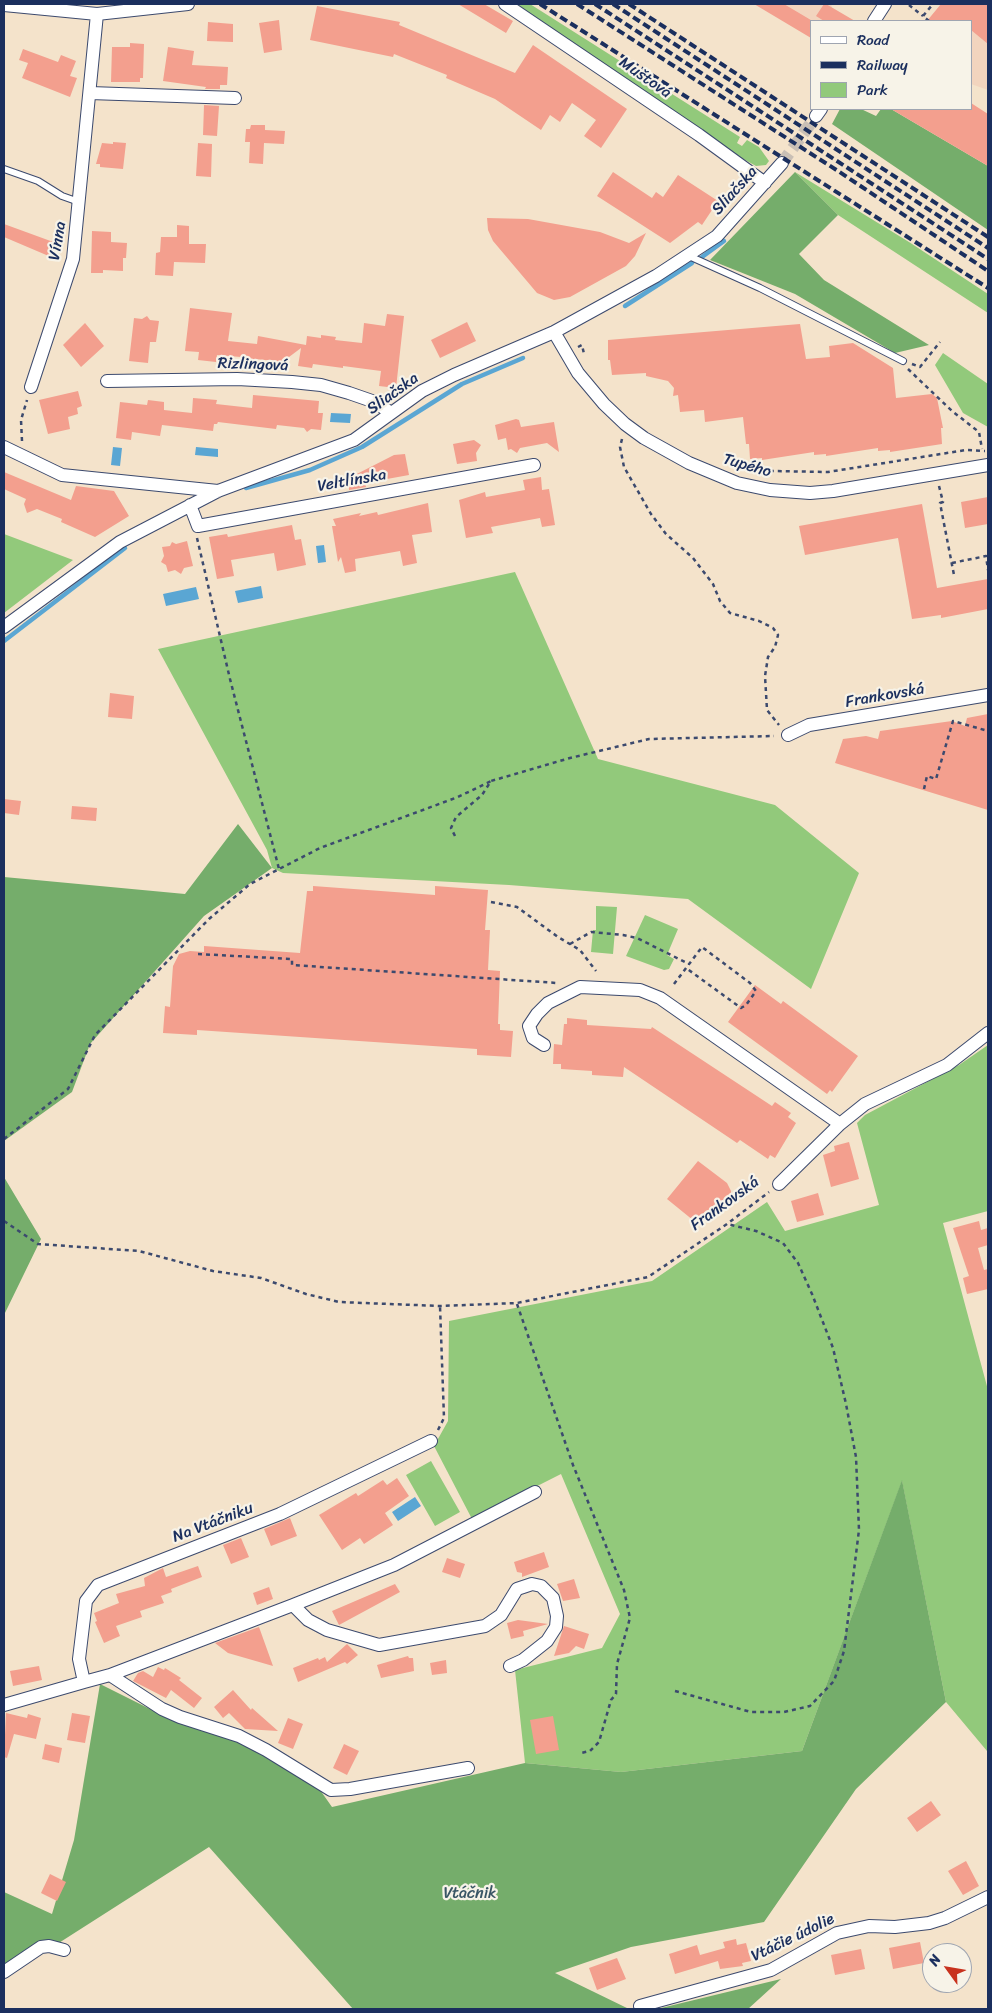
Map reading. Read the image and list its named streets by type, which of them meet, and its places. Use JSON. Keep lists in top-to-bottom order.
{
  "streets": {
    "street": [
      "Muštová",
      "Sliačska",
      "Vínna",
      "Rizlingová",
      "Tupého",
      "Veltlínska",
      "Frankovská",
      "Na Vtáčniku",
      "Vtáčie údolie"
    ]
  },
  "crossings": [
    ["Muštová", "Sliačska"],
    ["Sliačska", "Rizlingová"],
    ["Sliačska", "Tupého"]
  ],
  "parks": ["Vtáčnik"],
  "legend": ["Road", "Railway", "Park"],
  "north": "top left"
}
